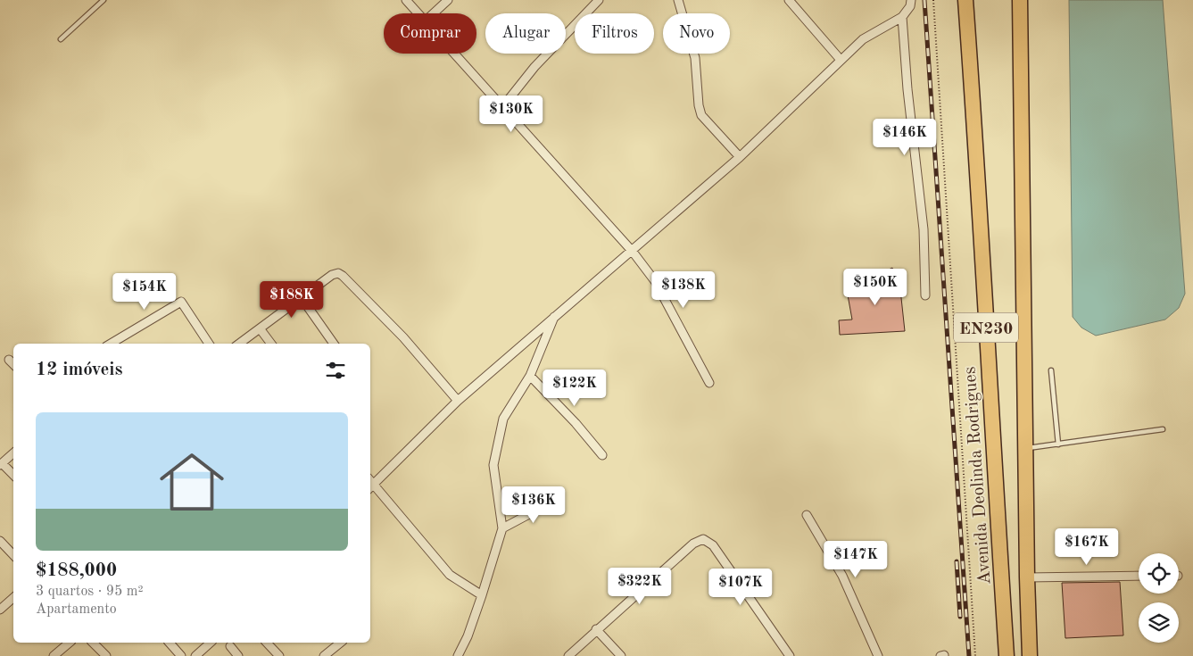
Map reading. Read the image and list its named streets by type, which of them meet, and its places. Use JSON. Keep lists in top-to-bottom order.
{
  "streets": {
    "highway": ["EN230", "Avenida Deolinda Rodrigues"]
  },
  "page": {
    "chip": [
      "Comprar",
      "Alugar",
      "Filtros",
      "Novo"
    ],
    "price": [
      "$130K",
      "$146K",
      "$150K",
      "$138K",
      "$154K",
      "$188K",
      "$122K",
      "$136K",
      "$167K",
      "$147K",
      "$322K",
      "$107K"
    ],
    "heading": "12 imóveis",
    "list": [
      {
        "name": "$188,000",
        "note": "3 quartos · 95 m² · Apartamento"
      }
    ]
  }
}
